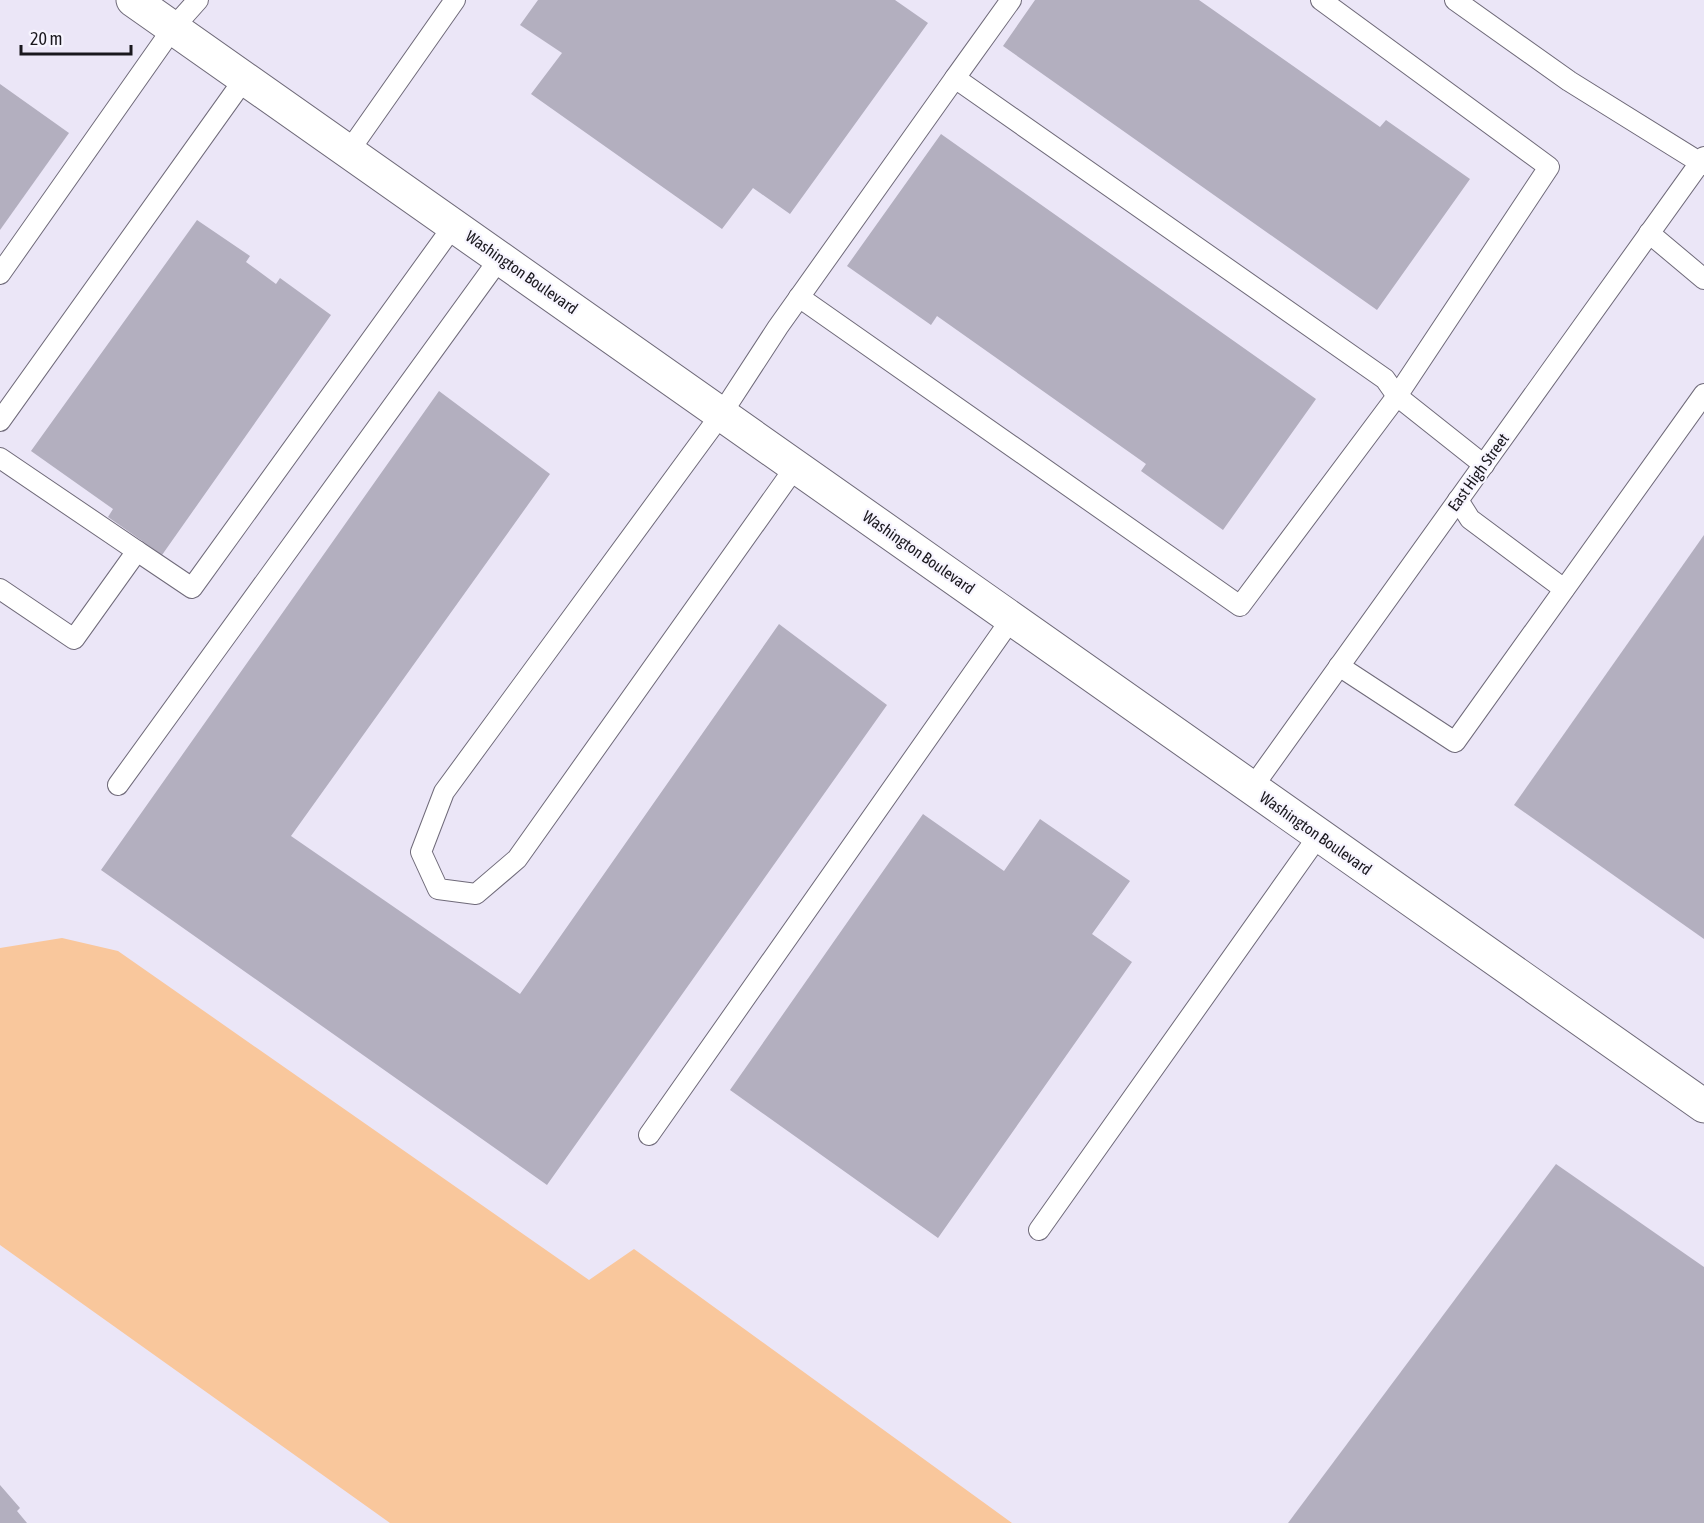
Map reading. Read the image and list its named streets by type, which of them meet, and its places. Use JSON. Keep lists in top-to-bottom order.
{
  "streets": {
    "street": ["Washington Boulevard"],
    "lane": ["East High Street"]
  },
  "crossings": [
    ["Washington Boulevard", "East High Street"]
  ],
  "scale_bar": "20 m"
}
